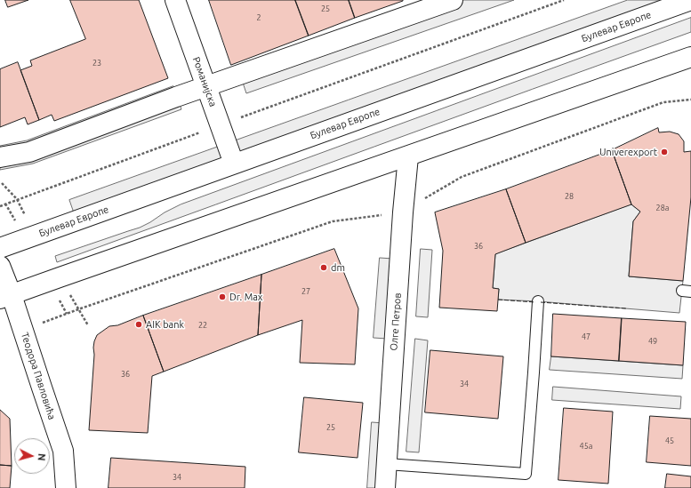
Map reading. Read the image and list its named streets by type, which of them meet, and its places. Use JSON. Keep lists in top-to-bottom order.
{
  "streets": {
    "main road": [
      "Булевар Европе",
      "Романијска",
      "Олге Петров",
      "Теодора Павловића"
    ]
  },
  "crossings": [
    ["Булевар Европе", "Романијска"]
  ],
  "places": [
    "Univerexport",
    "dm",
    "Dr. Max",
    "AIK bank"
  ],
  "house_numbers": [
    "25",
    "2",
    "23",
    "28",
    "28a",
    "36",
    "27",
    "22",
    "47",
    "49",
    "36",
    "34",
    "25",
    "45",
    "45a",
    "34"
  ],
  "north": "right"
}
